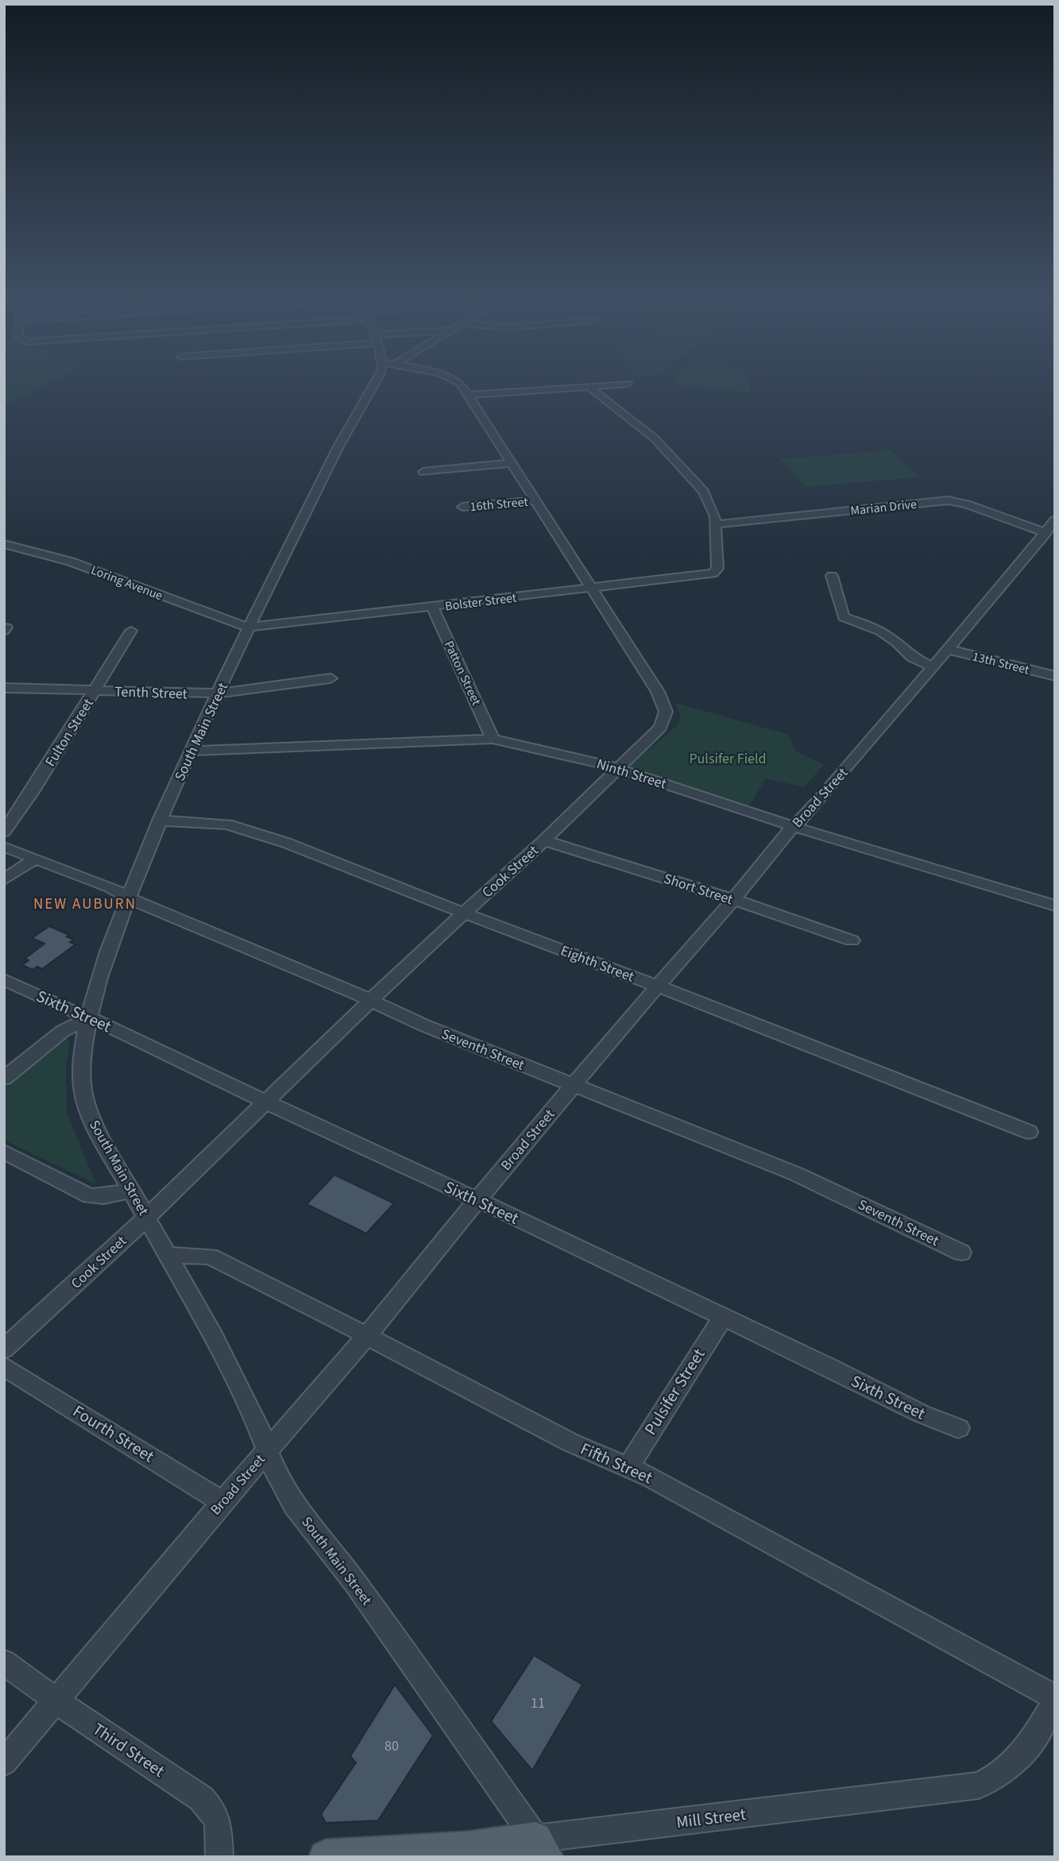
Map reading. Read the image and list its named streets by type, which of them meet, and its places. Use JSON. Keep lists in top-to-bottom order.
{
  "streets": {
    "main road": ["Mill Street"],
    "street": [
      "16th Street",
      "Marian Drive",
      "Loring Avenue",
      "Bolster Street",
      "13th Street",
      "Patton Street",
      "Tenth Street",
      "South Main Street",
      "Fulton Street",
      "Ninth Street",
      "Broad Street",
      "Cook Street",
      "Short Street",
      "Eighth Street",
      "Sixth Street",
      "Seventh Street",
      "Pulsifer Street",
      "Fourth Street",
      "Fifth Street",
      "Third Street"
    ]
  },
  "crossings": [
    ["16th Street", "Cook Street"],
    ["Marian Drive", "Bolster Street"],
    ["Marian Drive", "Broad Street"],
    ["Loring Avenue", "Bolster Street"],
    ["Loring Avenue", "South Main Street"],
    ["Bolster Street", "Patton Street"],
    ["Bolster Street", "South Main Street"],
    ["Bolster Street", "Cook Street"],
    ["13th Street", "Broad Street"],
    ["Patton Street", "Ninth Street"],
    ["Tenth Street", "South Main Street"],
    ["Tenth Street", "Fulton Street"],
    ["South Main Street", "Ninth Street"],
    ["South Main Street", "Broad Street"],
    ["South Main Street", "Cook Street"],
    ["South Main Street", "Eighth Street"],
    ["South Main Street", "Sixth Street"],
    ["South Main Street", "Seventh Street"],
    ["South Main Street", "Fifth Street"],
    ["South Main Street", "Mill Street"],
    ["Ninth Street", "Broad Street"],
    ["Ninth Street", "Cook Street"],
    ["Broad Street", "Short Street"],
    ["Broad Street", "Eighth Street"],
    ["Broad Street", "Sixth Street"],
    ["Broad Street", "Seventh Street"],
    ["Broad Street", "Fourth Street"],
    ["Broad Street", "Fifth Street"],
    ["Broad Street", "Third Street"],
    ["Cook Street", "Short Street"],
    ["Cook Street", "Eighth Street"],
    ["Cook Street", "Sixth Street"],
    ["Cook Street", "Seventh Street"],
    ["Sixth Street", "Pulsifer Street"],
    ["Pulsifer Street", "Fifth Street"],
    ["Fifth Street", "Mill Street"]
  ],
  "districts": ["NEW AUBURN"],
  "parks": ["Pulsifer Field"],
  "house_numbers": ["11", "80"]
}
